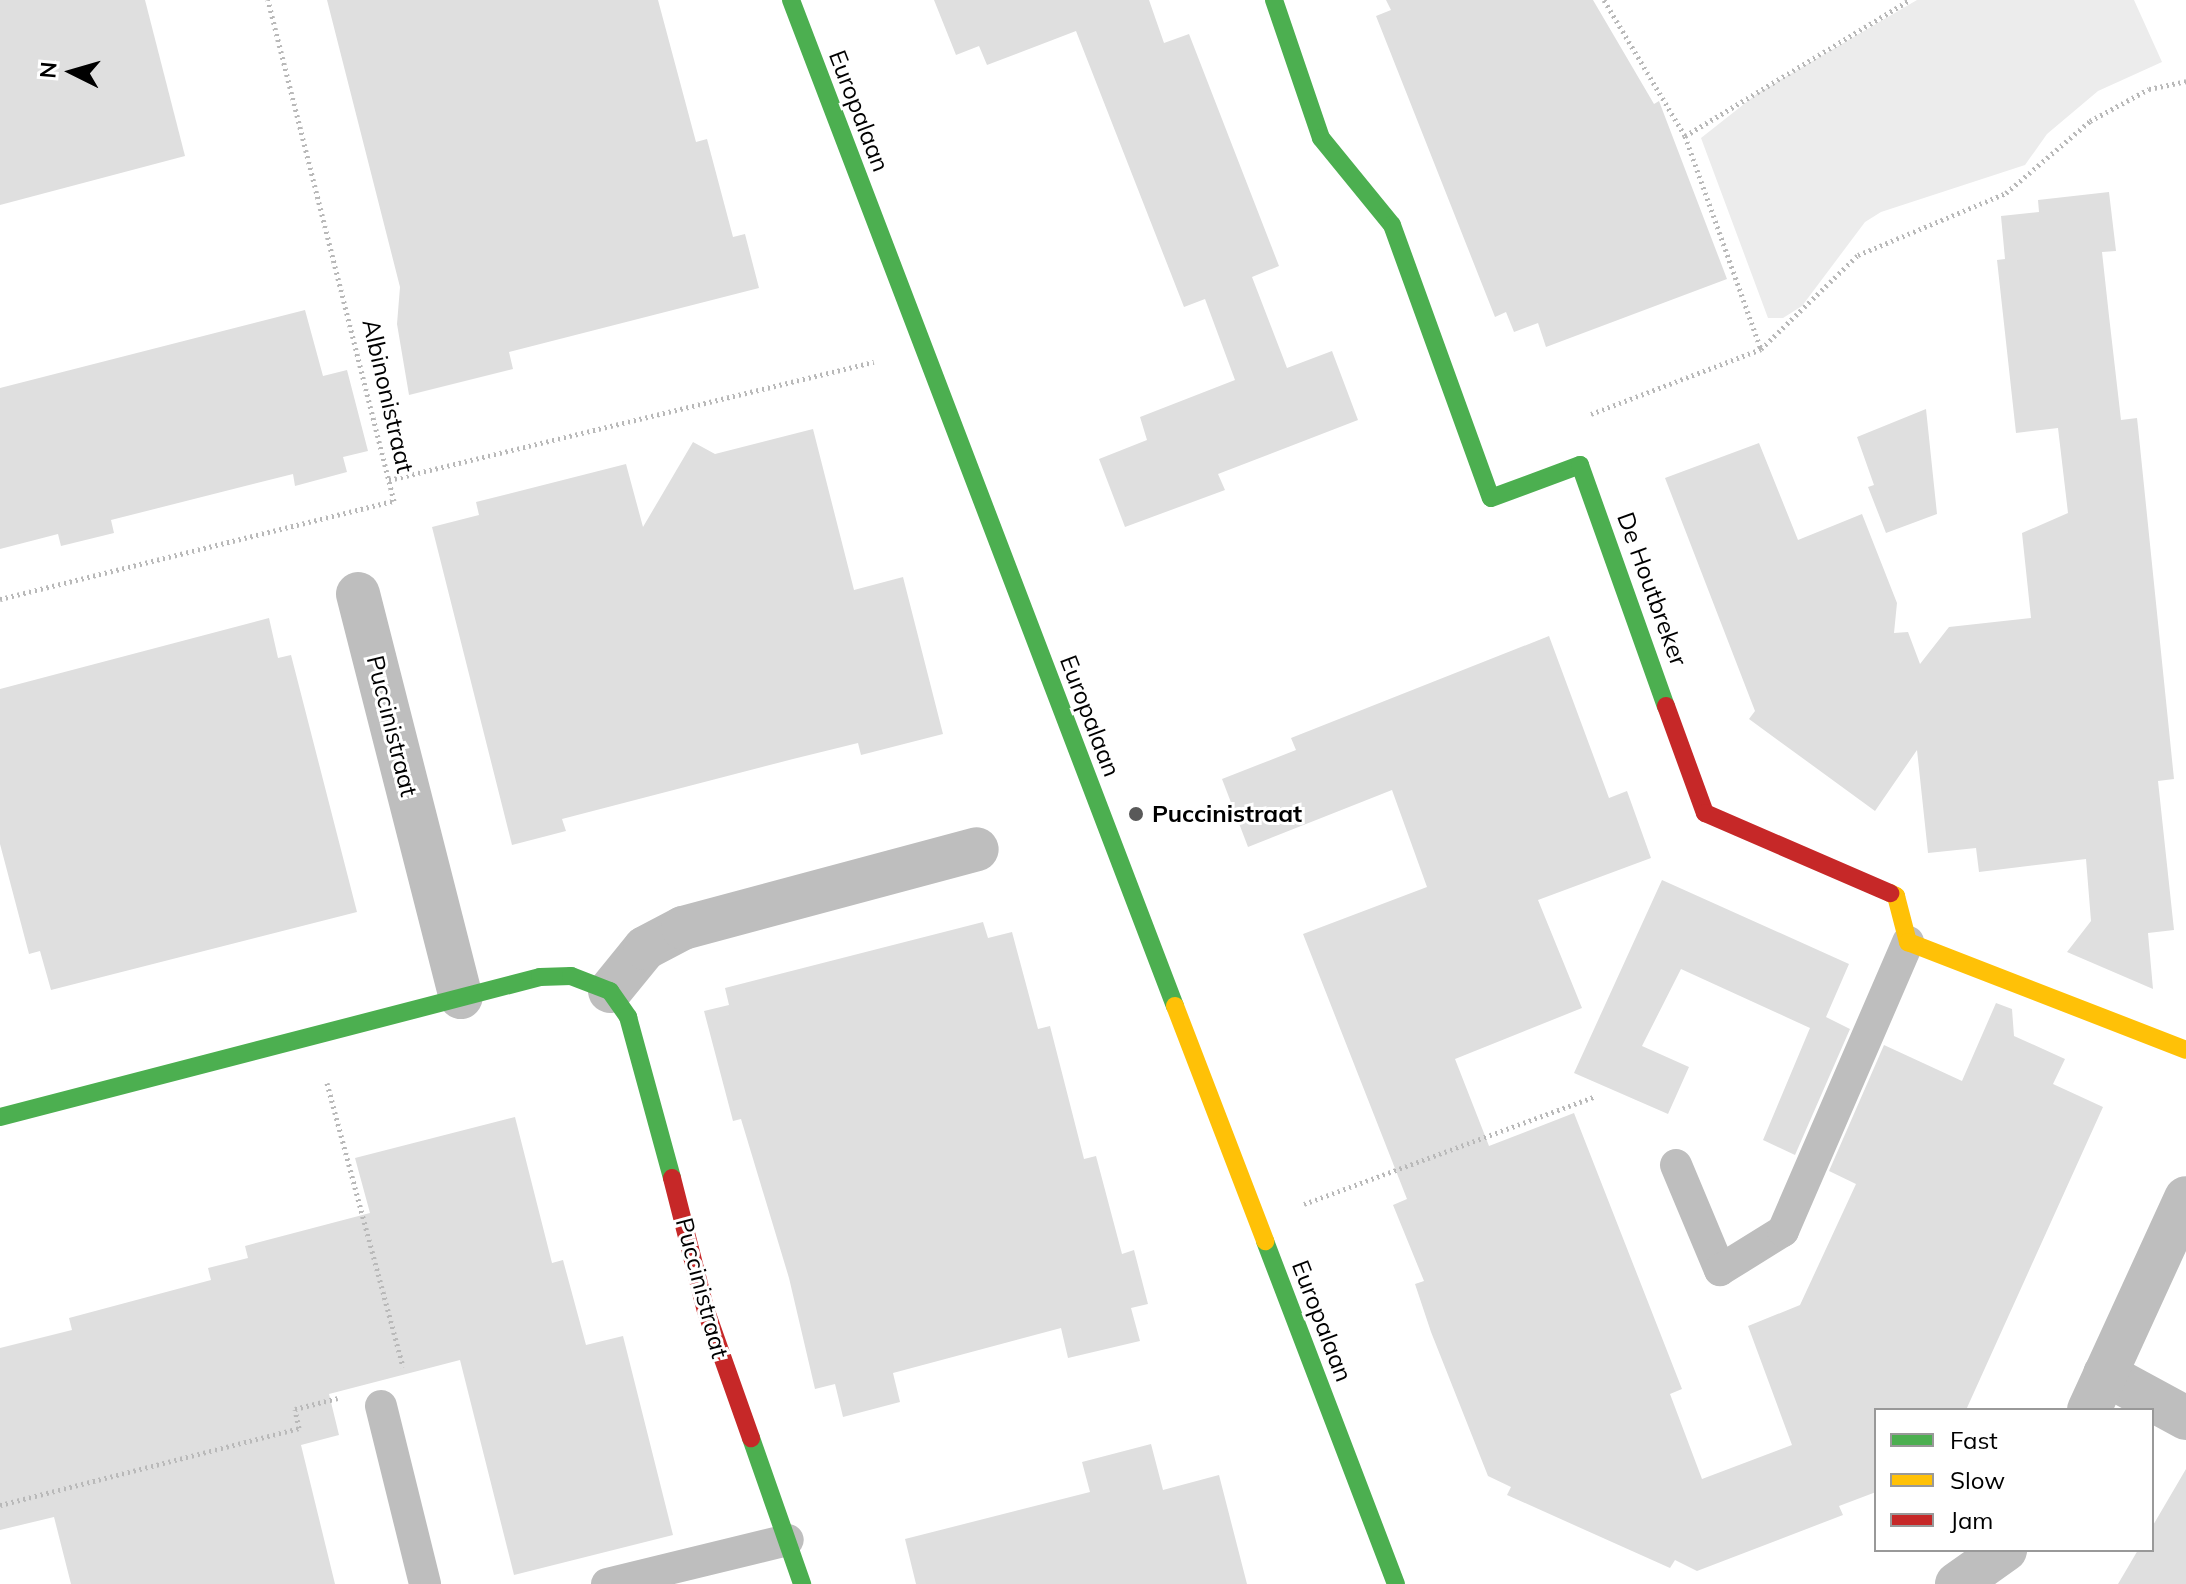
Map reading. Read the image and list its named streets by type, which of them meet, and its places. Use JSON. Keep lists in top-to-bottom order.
{
  "streets": {
    "street": ["Europalaan", "De Houtbreker", "Puccinistraat"],
    "path": ["Albinonistraat"]
  },
  "places": ["Puccinistraat"],
  "legend": ["Fast", "Slow", "Jam"],
  "north": "left"
}
